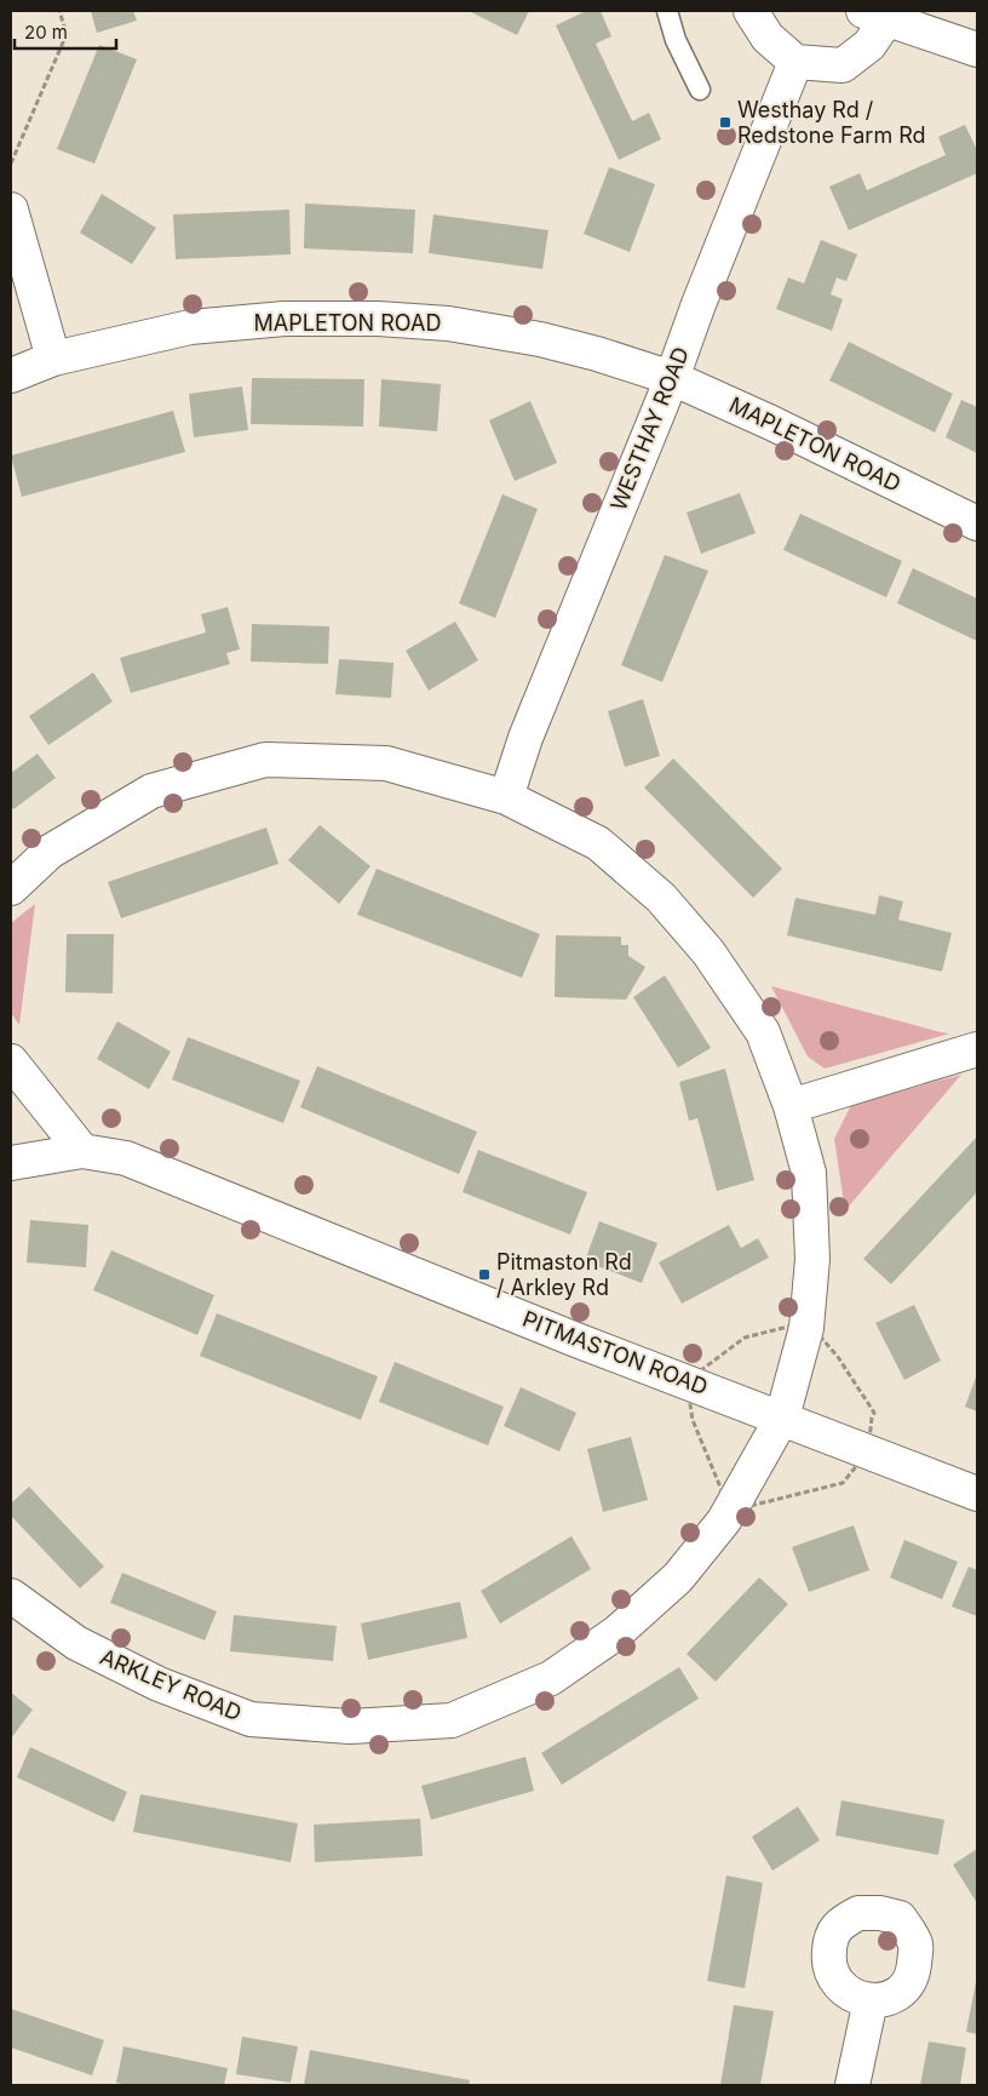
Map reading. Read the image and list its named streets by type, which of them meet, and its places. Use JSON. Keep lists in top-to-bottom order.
{
  "streets": {
    "street": [
      "MAPLETON ROAD",
      "WESTHAY ROAD",
      "PITMASTON ROAD",
      "ARKLEY ROAD"
    ]
  },
  "crossings": [
    ["MAPLETON ROAD", "WESTHAY ROAD"],
    ["WESTHAY ROAD", "ARKLEY ROAD"],
    ["PITMASTON ROAD", "ARKLEY ROAD"]
  ],
  "places": {
    "transit": ["Westhay Rd / Redstone Farm Rd", "Pitmaston Rd / Arkley Rd"]
  },
  "scale_bar": "20 m"
}
